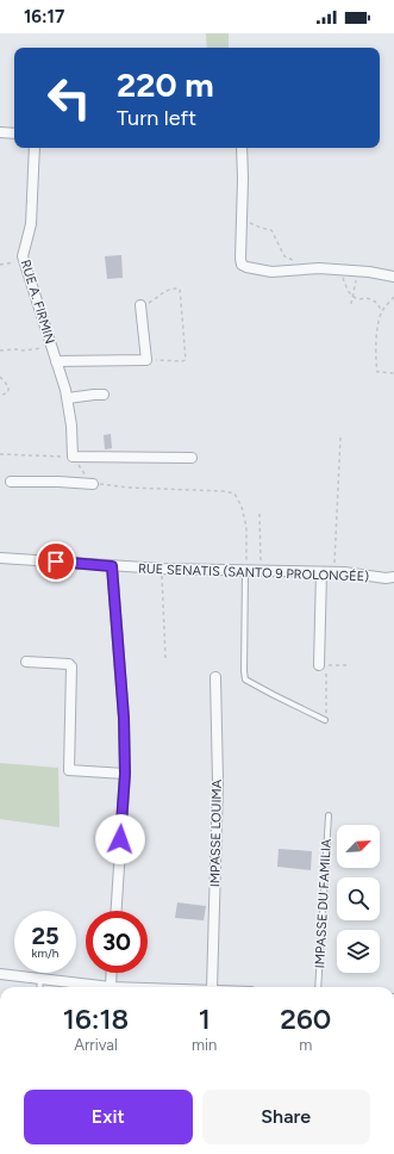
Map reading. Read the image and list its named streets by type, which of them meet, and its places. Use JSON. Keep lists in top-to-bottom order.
{
  "streets": {
    "street": ["RUE A. FIRMIN", "RUE SENATIS (SANTO 9 PROLONGÉE)", "IMPASSE LOUIMA"],
    "lane": ["IMPASSE DU FAMILIA"]
  },
  "north": "top right",
  "page": {
    "status": "16:17",
    "turn": ["220 m", "Turn left"],
    "speed": "25 km/h",
    "limit": "30",
    "eta": [
      "16:18",
      "Arrival",
      "1",
      "min",
      "260",
      "m"
    ],
    "buttons": ["Exit", "Share"]
  }
}
